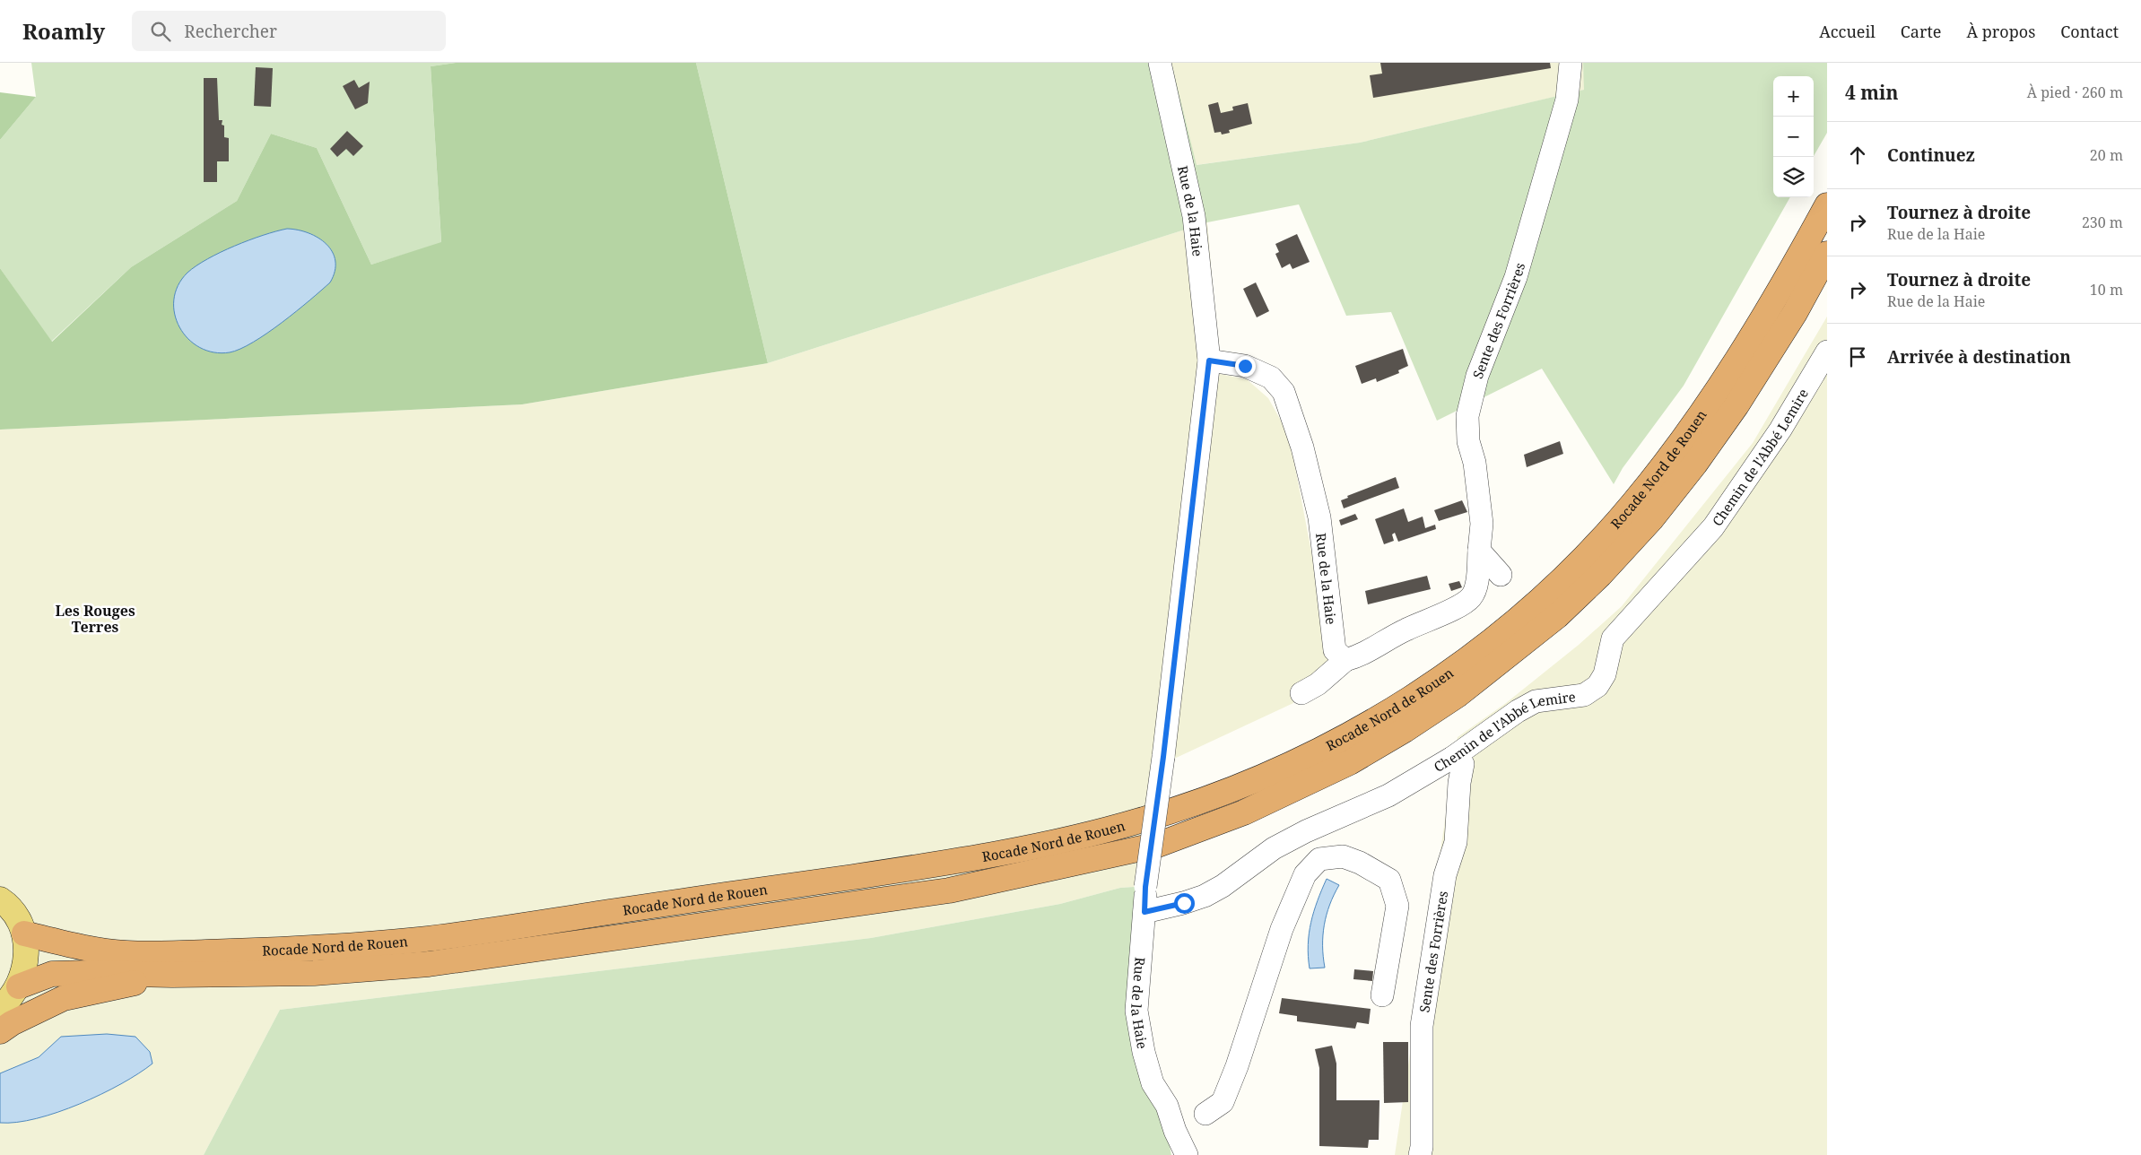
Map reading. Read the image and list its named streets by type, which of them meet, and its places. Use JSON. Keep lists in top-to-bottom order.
{
  "streets": {
    "highway": ["Rocade Nord de Rouen"],
    "street": ["Rue de la Haie", "Sente des Forrières", "Chemin de l'Abbé Lemire"]
  },
  "crossings": [
    ["Rue de la Haie", "Chemin de l'Abbé Lemire"],
    ["Sente des Forrières", "Chemin de l'Abbé Lemire"]
  ],
  "districts": ["Les Rouges Terres"],
  "page": {
    "header": "Roamly",
    "search": "Rechercher",
    "nav": [
      "Accueil",
      "Carte",
      "À propos",
      "Contact"
    ],
    "heading": ["4 min", "À pied · 260 m"],
    "map_buttons": ["+", "−"],
    "list": [
      ["Continuez", "20 m"],
      ["Tournez à droite", "Rue de la Haie", "230 m"],
      ["Tournez à droite", "Rue de la Haie", "10 m"],
      "Arrivée à destination"
    ]
  }
}
